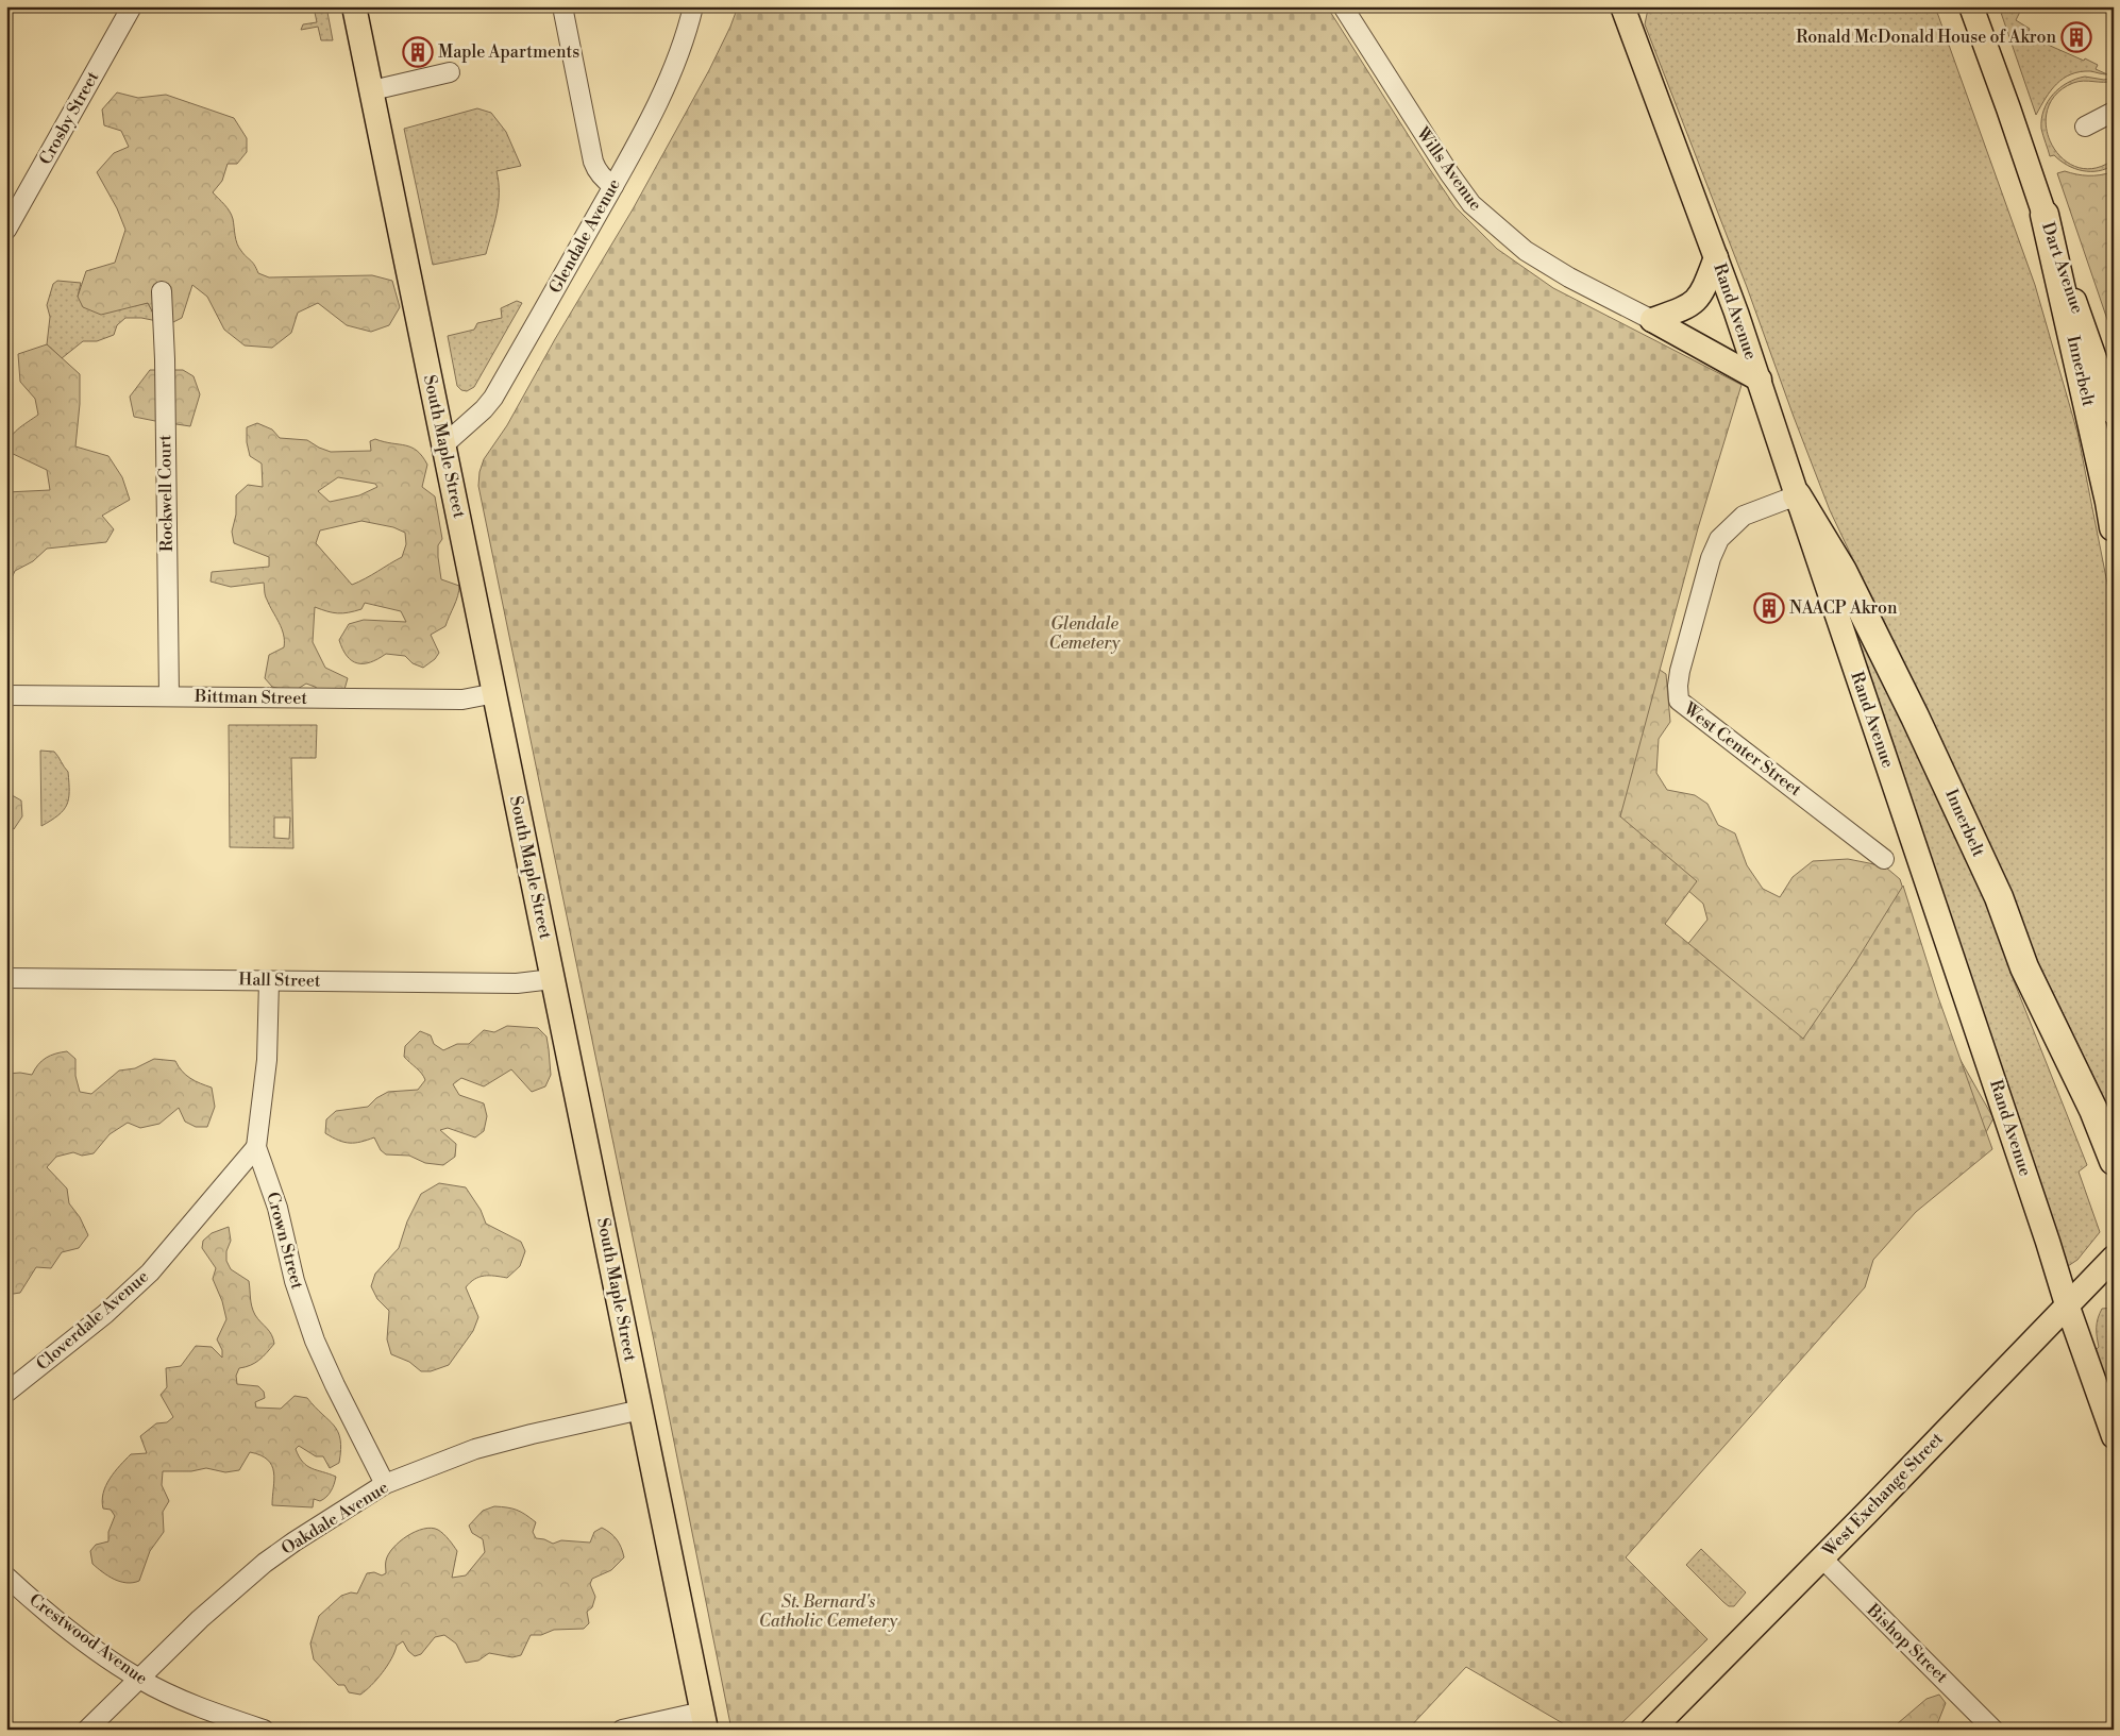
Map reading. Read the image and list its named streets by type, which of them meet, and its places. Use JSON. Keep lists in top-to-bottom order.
{
  "streets": {
    "highway": ["Innerbelt"],
    "main road": [
      "Dart Avenue",
      "Rand Avenue",
      "South Maple Street",
      "West Exchange Street"
    ],
    "street": [
      "Crosby Street",
      "Wills Avenue",
      "Glendale Avenue",
      "Rockwell Court",
      "Bittman Street",
      "West Center Street",
      "Hall Street",
      "Crown Street",
      "Cloverdale Avenue",
      "Oakdale Avenue",
      "Crestwood Avenue",
      "Bishop Street"
    ]
  },
  "crossings": [
    ["Glendale Avenue", "South Maple Street"],
    ["Dart Avenue", "Innerbelt"],
    ["Rand Avenue", "Innerbelt"],
    ["Rand Avenue", "West Center Street"],
    ["Rand Avenue", "West Exchange Street"],
    ["Innerbelt", "West Center Street"],
    ["South Maple Street", "Bittman Street"],
    ["South Maple Street", "Hall Street"],
    ["South Maple Street", "Oakdale Avenue"],
    ["Rockwell Court", "Bittman Street"],
    ["Hall Street", "Crown Street"],
    ["Crown Street", "Cloverdale Avenue"],
    ["Crown Street", "Oakdale Avenue"],
    ["West Exchange Street", "Bishop Street"],
    ["Oakdale Avenue", "Crestwood Avenue"]
  ],
  "parks": ["Glendale Cemetery", "St. Bernard's Catholic Cemetery"],
  "places": {
    "building": ["Ronald McDonald House of Akron", "Maple Apartments", "NAACP Akron"]
  }
}
